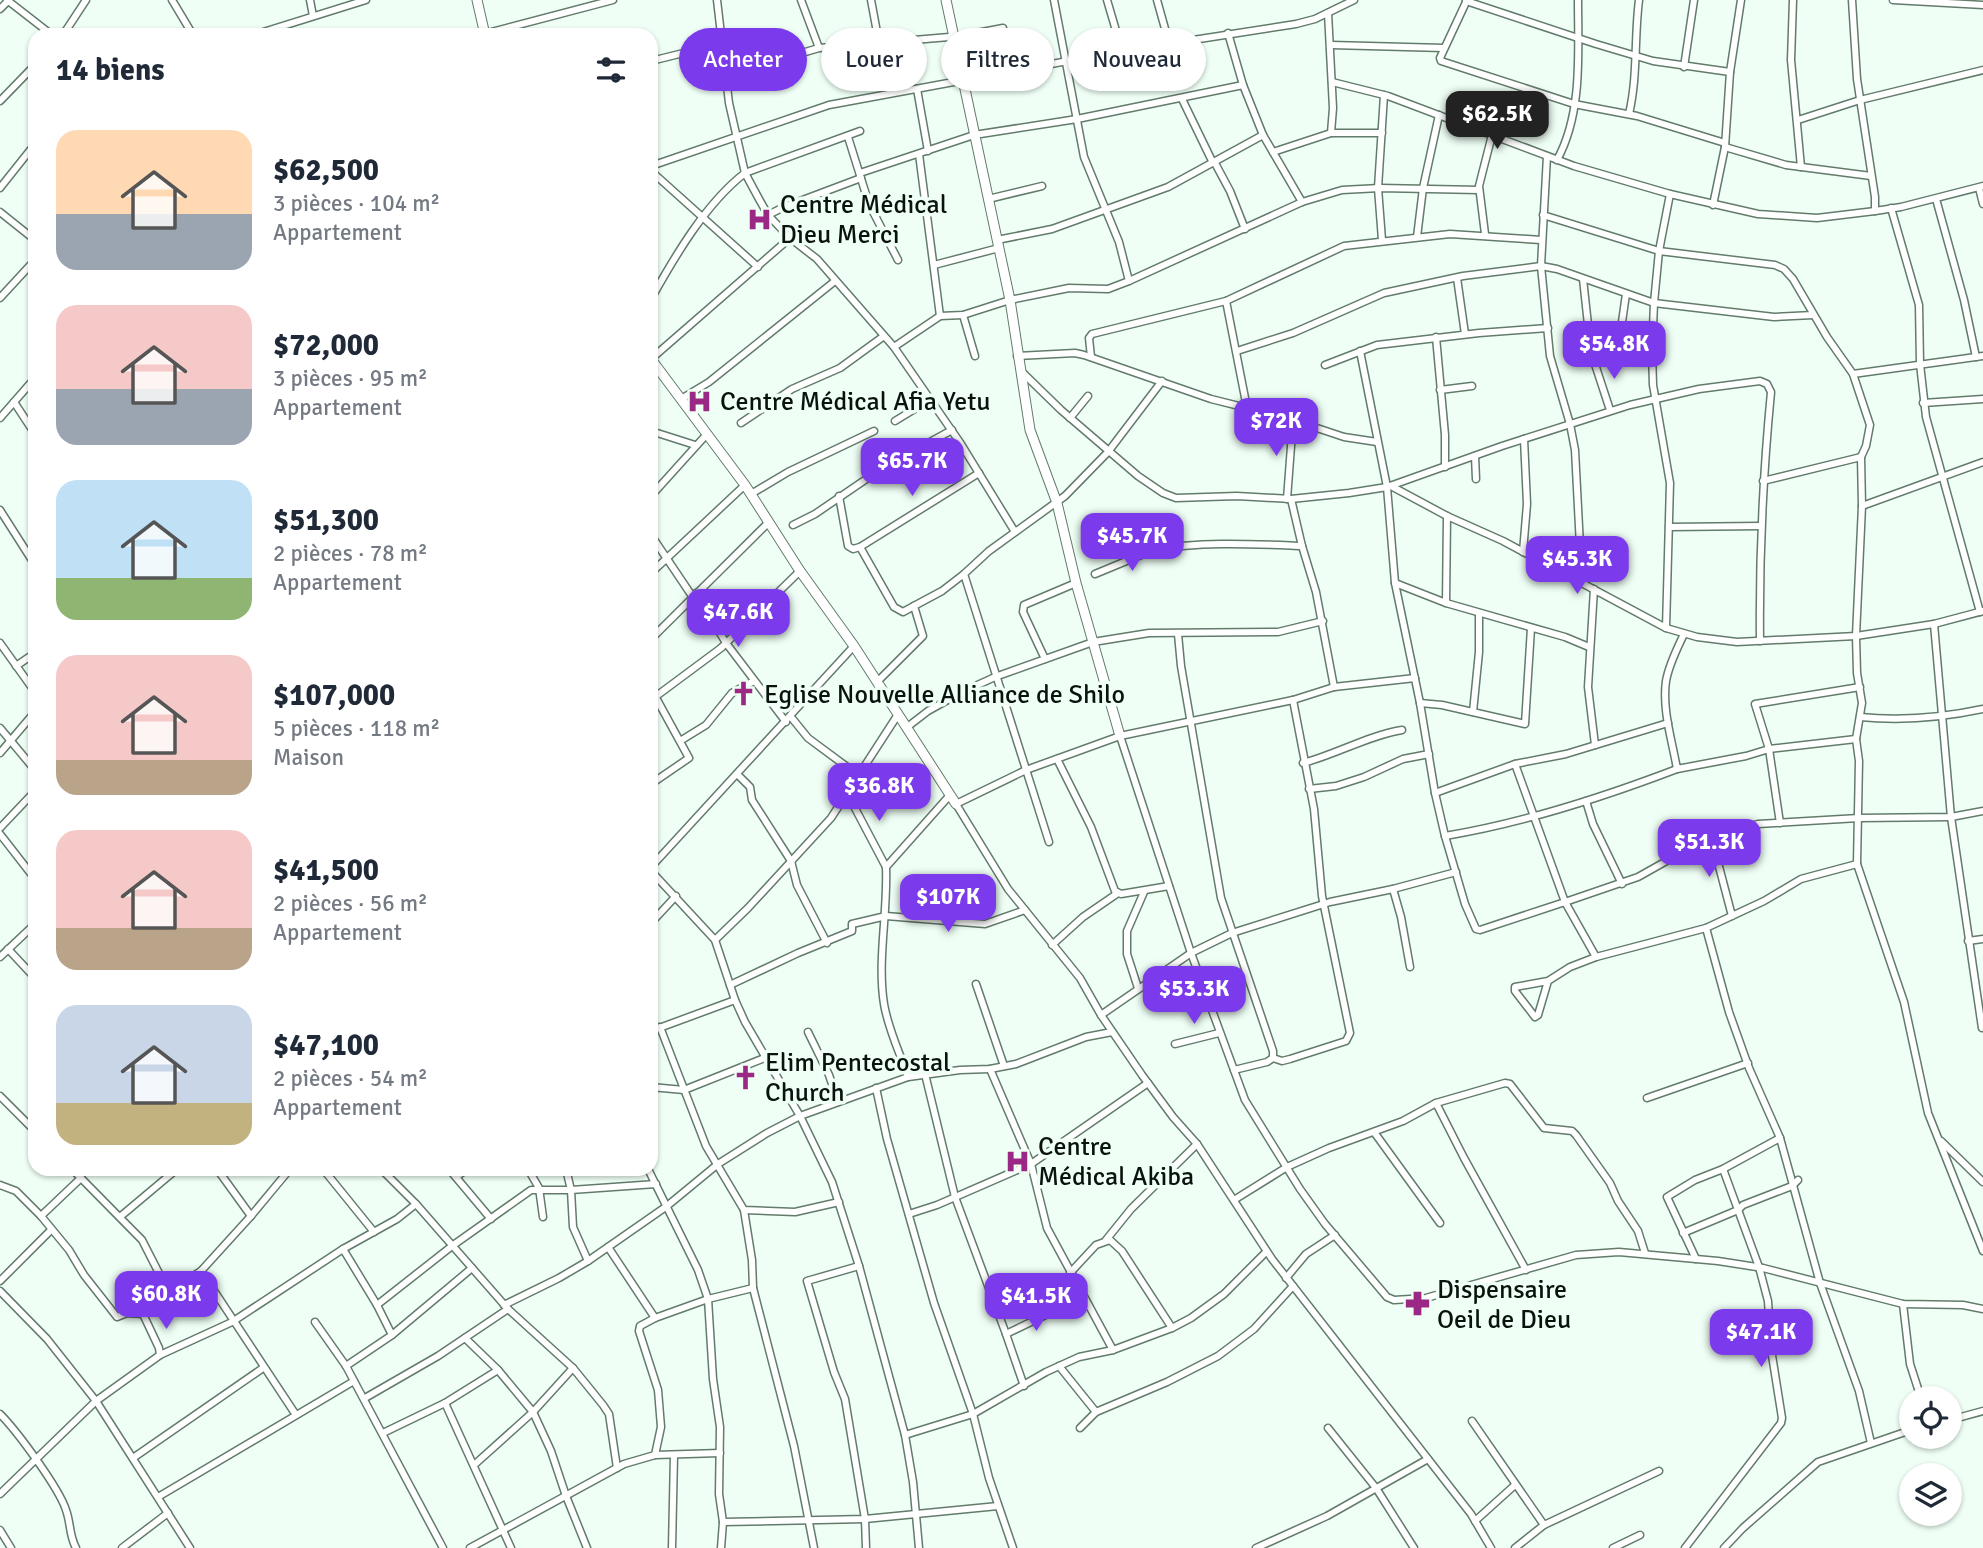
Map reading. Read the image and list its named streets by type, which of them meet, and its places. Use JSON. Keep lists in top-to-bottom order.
{
  "places": {
    "hospital": ["Centre Médical Dieu Merci", "Centre Médical Afia Yetu", "Centre Médical Akiba"],
    "church": ["Eglise Nouvelle Alliance de Shilo", "Elim Pentecostal Church"],
    "pharmacy": ["Dispensaire Oeil de Dieu"]
  },
  "page": {
    "chip": [
      "Acheter",
      "Louer",
      "Filtres",
      "Nouveau"
    ],
    "heading": "14 biens",
    "price": [
      "$62.5K",
      "$54.8K",
      "$72K",
      "$65.7K",
      "$45.7K",
      "$45.3K",
      "$47.6K",
      "$36.8K",
      "$51.3K",
      "$107K",
      "$53.3K",
      "$60.8K",
      "$41.5K",
      "$47.1K"
    ],
    "list": [
      {
        "name": "$62,500",
        "note": "3 pièces · 104 m² · Appartement"
      },
      {
        "name": "$72,000",
        "note": "3 pièces · 95 m² · Appartement"
      },
      {
        "name": "$51,300",
        "note": "2 pièces · 78 m² · Appartement"
      },
      {
        "name": "$107,000",
        "note": "5 pièces · 118 m² · Maison"
      },
      {
        "name": "$41,500",
        "note": "2 pièces · 56 m² · Appartement"
      },
      {
        "name": "$47,100",
        "note": "2 pièces · 54 m² · Appartement"
      }
    ]
  }
}
